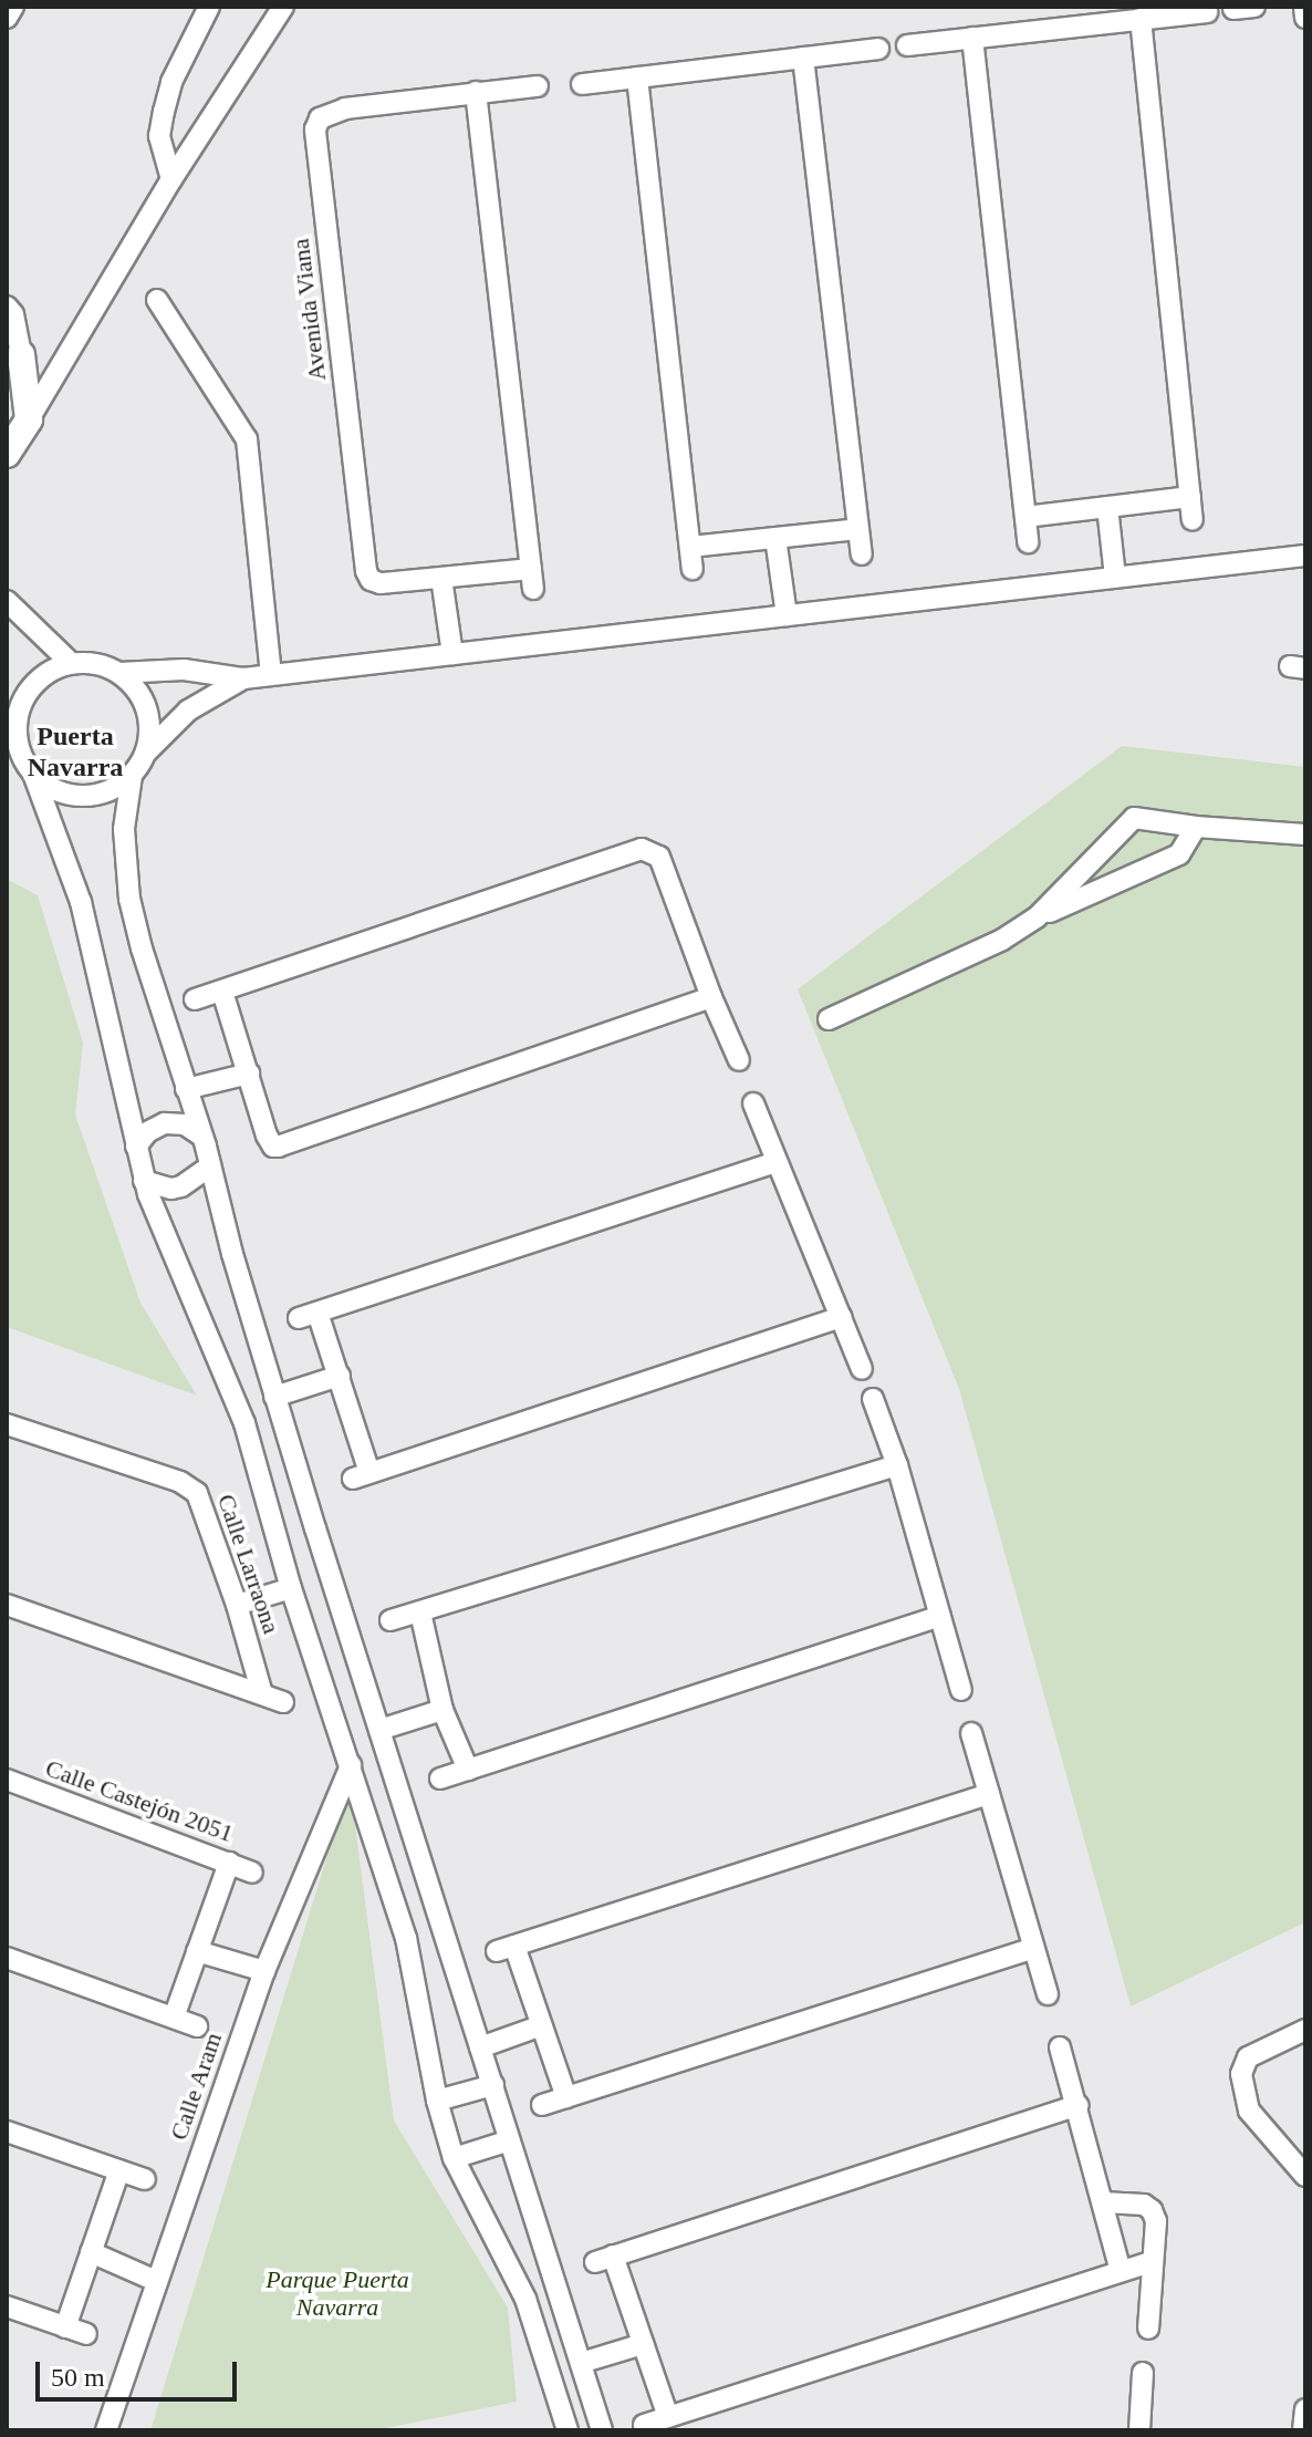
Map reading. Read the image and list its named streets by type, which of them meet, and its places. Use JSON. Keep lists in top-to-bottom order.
{
  "streets": {
    "street": [
      "Avenida Viana",
      "Calle Larraona",
      "Calle Castejón 2051",
      "Calle Aram"
    ]
  },
  "districts": ["Puerta Navarra"],
  "parks": ["Parque Puerta Navarra"],
  "scale_bar": "50 m"
}
